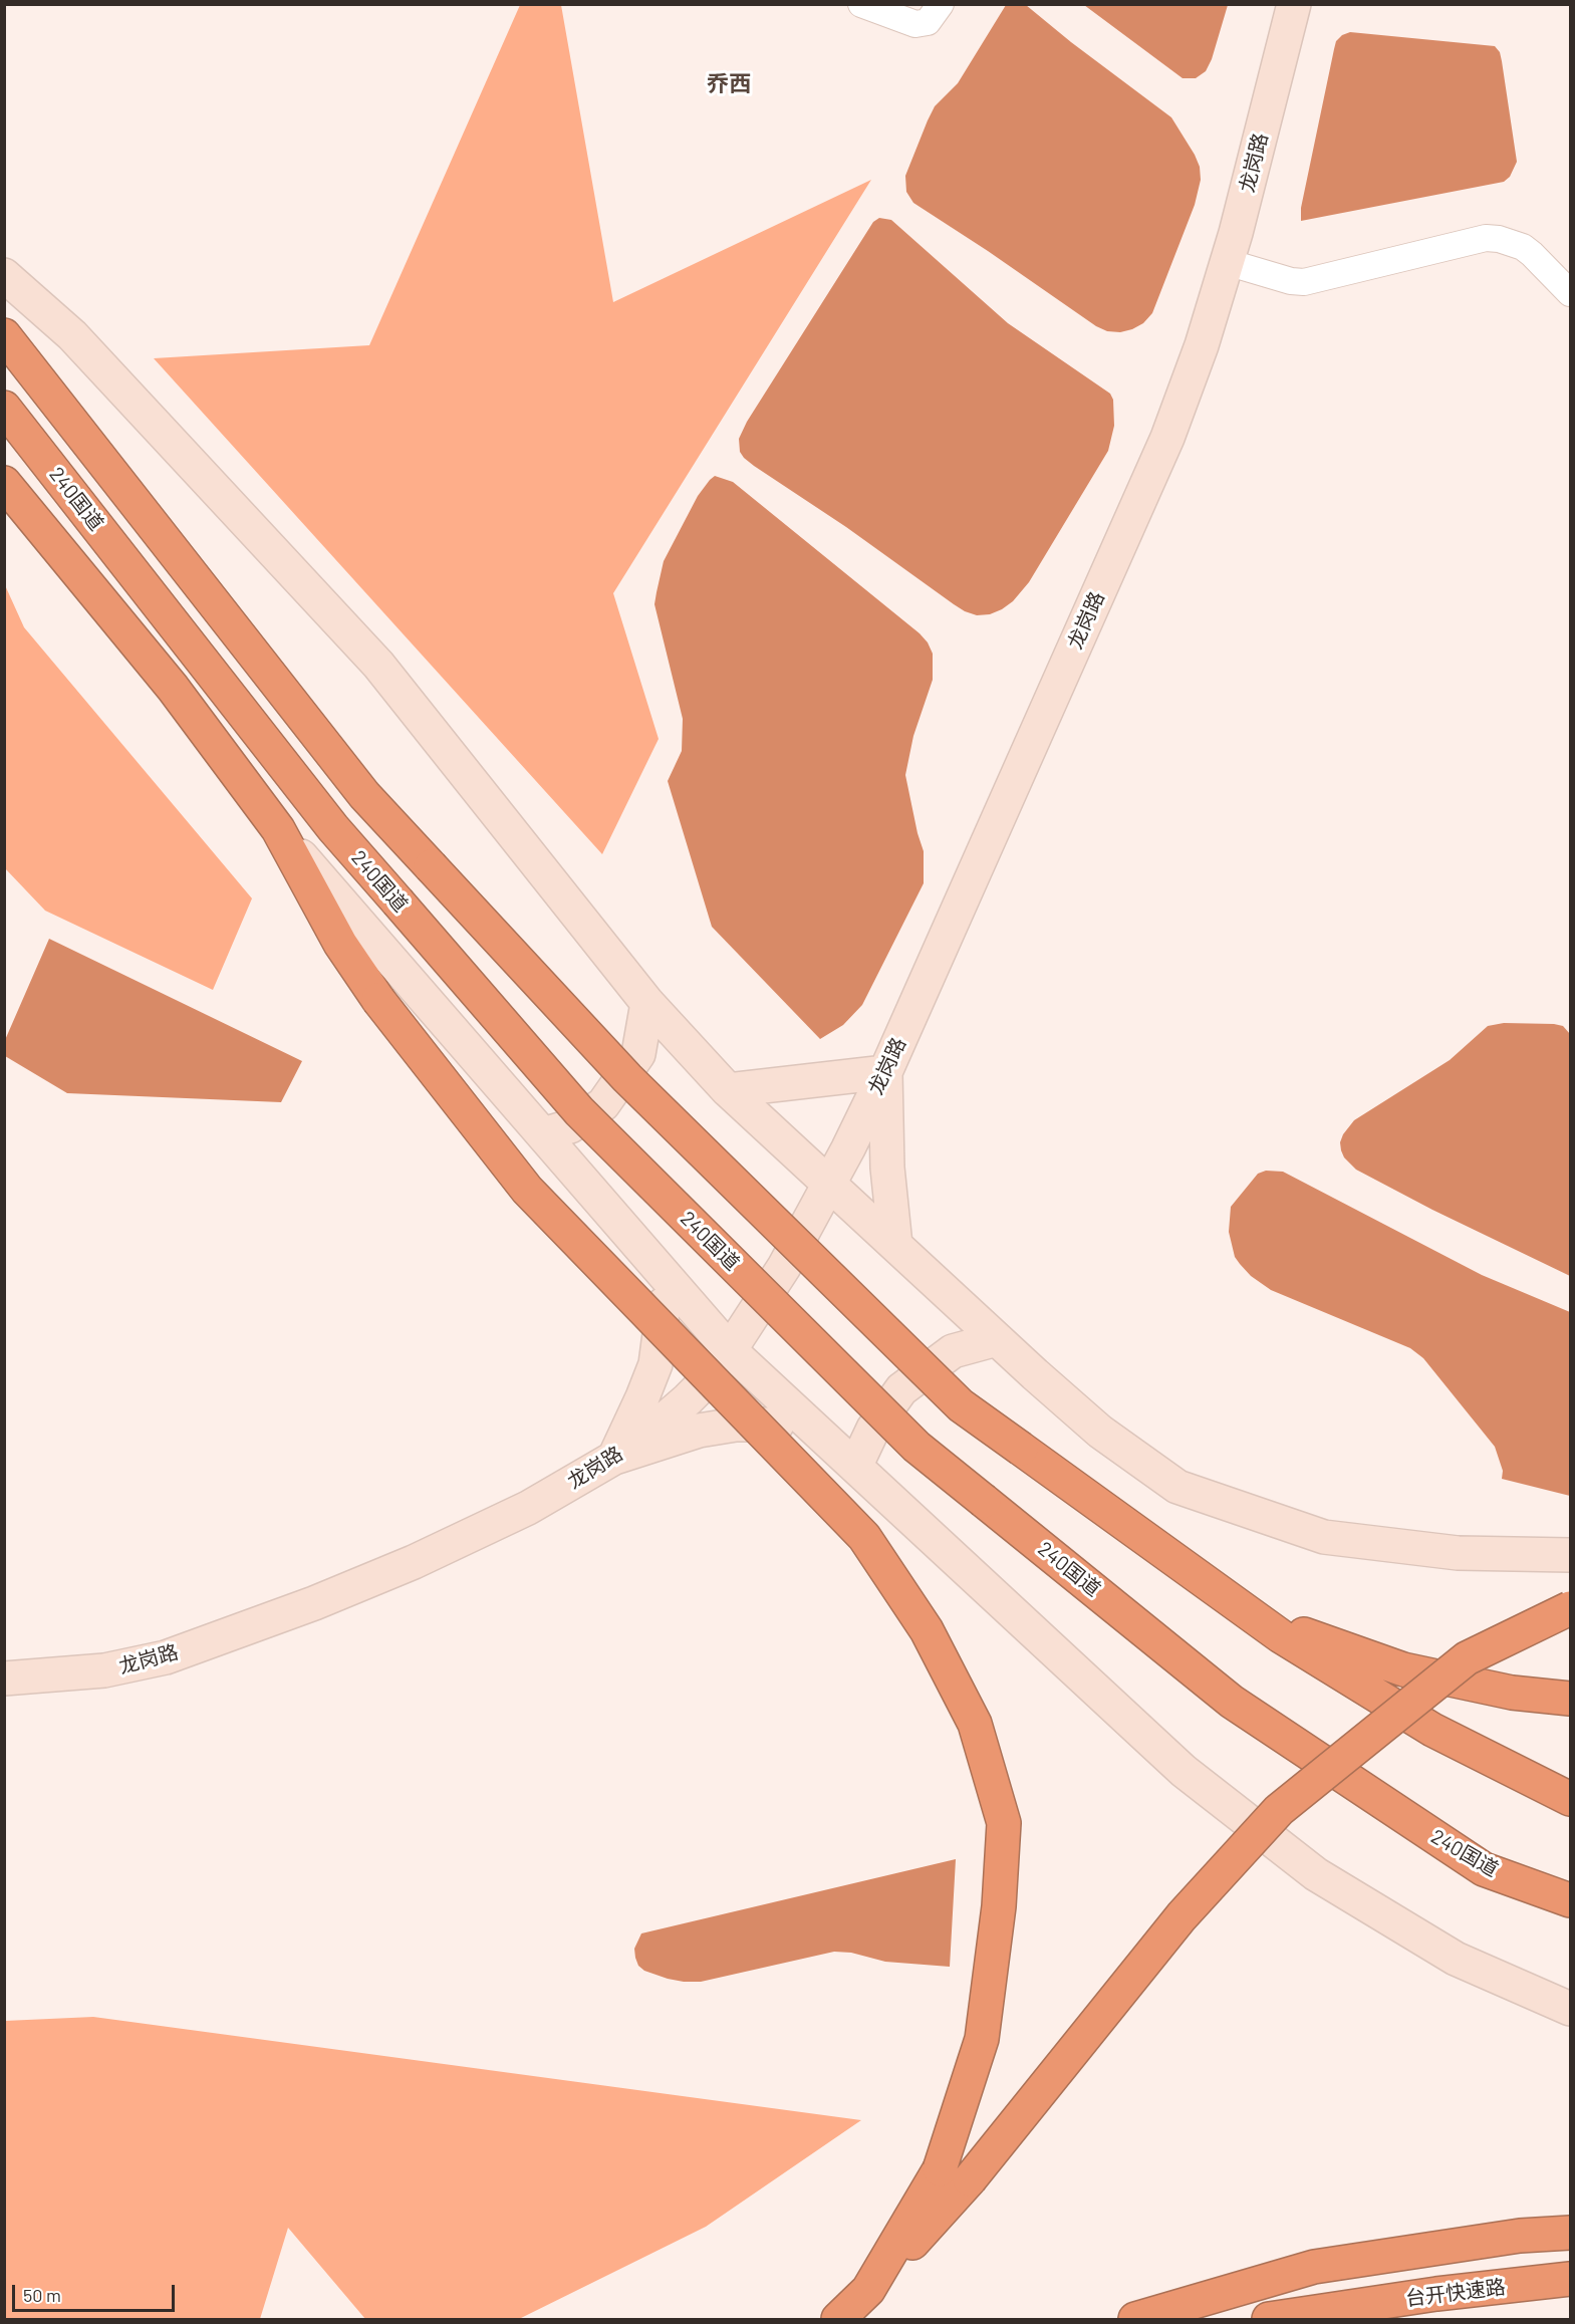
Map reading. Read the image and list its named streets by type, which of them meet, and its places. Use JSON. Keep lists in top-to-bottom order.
{
  "streets": {
    "highway": ["240国道", "台开快速路"],
    "main road": ["龙岗路"]
  },
  "districts": ["乔西"],
  "scale_bar": "50 m"
}
